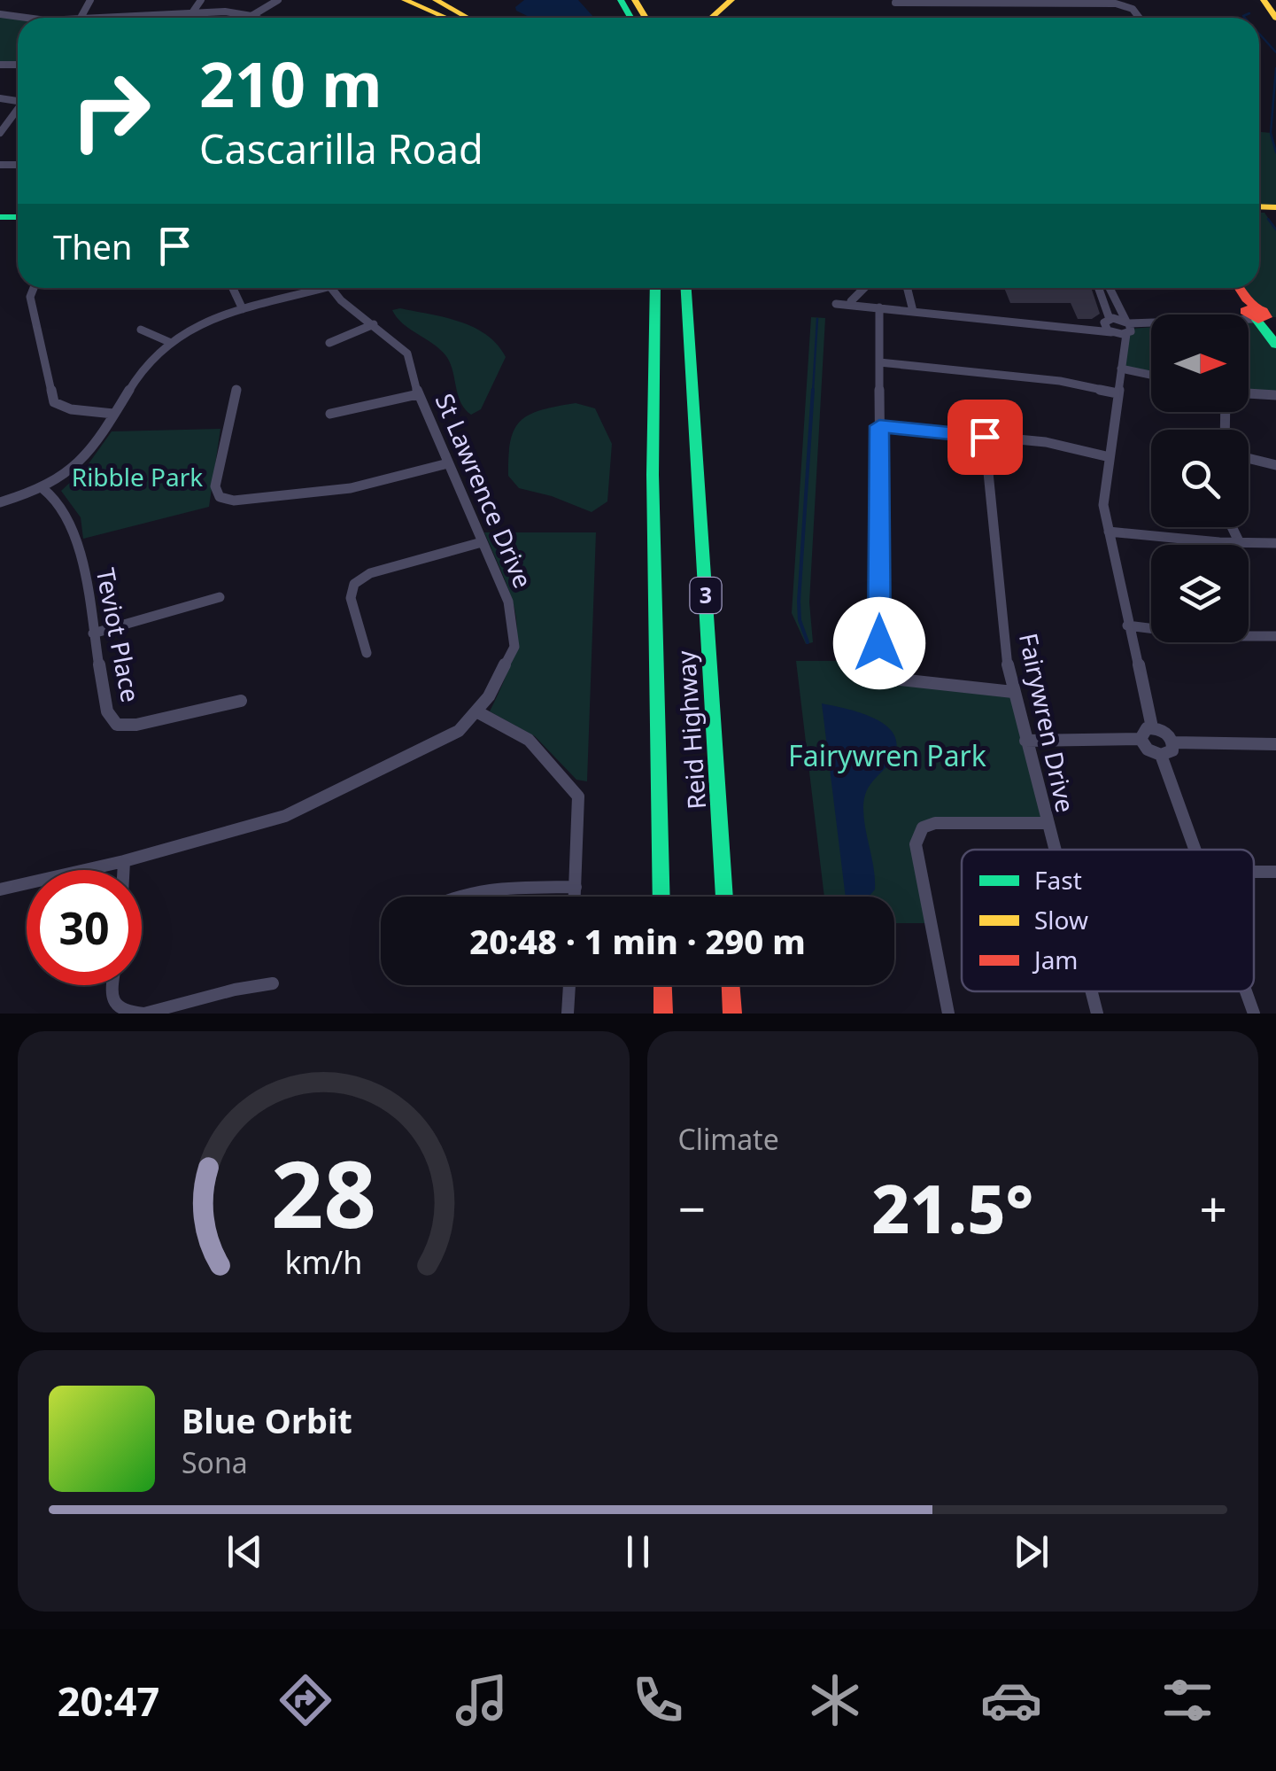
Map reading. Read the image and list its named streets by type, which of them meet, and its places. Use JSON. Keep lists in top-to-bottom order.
{
  "streets": {
    "main road": ["3", "Reid Highway"],
    "street": ["St Lawrence Drive", "Teviot Place", "Fairywren Drive"]
  },
  "parks": ["Ribble Park", "Fairywren Park"],
  "legend": ["Fast", "Slow", "Jam"],
  "north": "right",
  "page": {
    "turn": ["210 m", "Cascarilla Road"],
    "then": "Then",
    "limit": "30",
    "trip": "20:48 · 1 min · 290 m",
    "tile": "Climate",
    "heat": ["−", "21.5°", "+"],
    "song": ["Blue Orbit", "Sona"],
    "tabs": "20:47",
    "gauge": ["28", "km/h"]
  }
}
